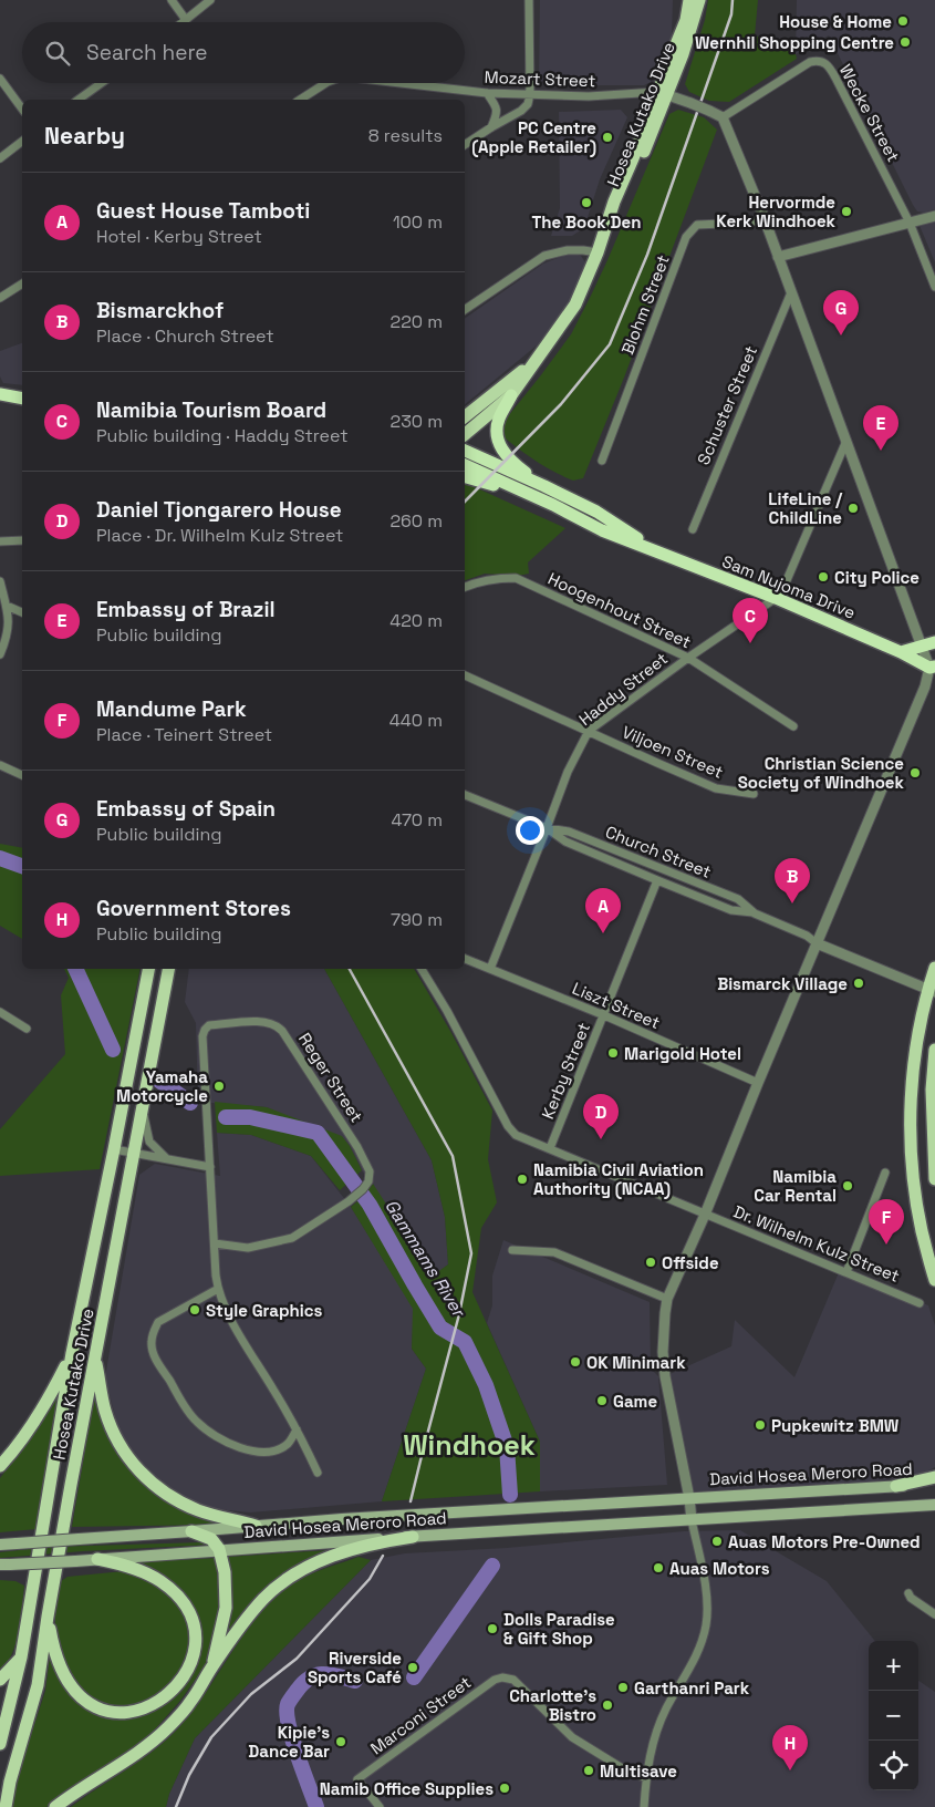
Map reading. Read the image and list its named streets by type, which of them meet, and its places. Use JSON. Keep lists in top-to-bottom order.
{
  "streets": {
    "highway": ["Sam Nujoma Drive"],
    "main road": ["Hosea Kutako Drive", "David Hosea Meroro Road"],
    "street": [
      "Mozart Street",
      "Wecke Street",
      "Blohm Street",
      "Schuster Street",
      "Hoogenhout Street",
      "Haddy Street",
      "Viljoen Street",
      "Church Street",
      "Liszt Street",
      "Kerby Street",
      "Reger Street",
      "Dr. Wilhelm Kulz Street",
      "Marconi Street"
    ]
  },
  "crossings": [
    ["Mozart Street", "Hosea Kutako Drive"],
    ["Sam Nujoma Drive", "Haddy Street"],
    ["Hoogenhout Street", "Haddy Street"],
    ["Haddy Street", "Viljoen Street"],
    ["Haddy Street", "Church Street"],
    ["Haddy Street", "Liszt Street"],
    ["Church Street", "Kerby Street"],
    ["Liszt Street", "Kerby Street"],
    ["Kerby Street", "Dr. Wilhelm Kulz Street"]
  ],
  "districts": ["Windhoek"],
  "water": ["Gammams River"],
  "places": [
    "House & Home",
    "Wernhil Shopping Centre",
    "PC Centre (Apple Retailer)",
    "The Book Den",
    "Hervormde Kerk Windhoek",
    "LifeLine / ChildLine",
    "City Police",
    "Christian Science Society of Windhoek",
    "Bismarck Village",
    "Marigold Hotel",
    "Yamaha Motorcycle",
    "Namibia Civil Aviation Authority (NCAA)",
    "Namibia Car Rental",
    "Offside",
    "Style Graphics",
    "OK Minimark",
    "Game",
    "Pupkewitz BMW",
    "Auas Motors Pre-Owned",
    "Auas Motors",
    "Dolls Paradise & Gift Shop",
    "Riverside Sports Café",
    "Garthanri Park",
    "Charlotte's Bistro",
    "Kipie's Dance Bar",
    "Multisave",
    "Namib Office Supplies"
  ],
  "page": {
    "search": "Search here",
    "heading": ["Nearby", "8 results"],
    "list": [
      {
        "mark": "A",
        "name": "Guest House Tamboti",
        "note": "Hotel · Kerby Street",
        "value": "100 m"
      },
      {
        "mark": "B",
        "name": "Bismarckhof",
        "note": "Place · Church Street",
        "value": "220 m"
      },
      {
        "mark": "C",
        "name": "Namibia Tourism Board",
        "note": "Public building · Haddy Street",
        "value": "230 m"
      },
      {
        "mark": "D",
        "name": "Daniel Tjongarero House",
        "note": "Place · Dr. Wilhelm Kulz Street",
        "value": "260 m"
      },
      {
        "mark": "E",
        "name": "Embassy of Brazil",
        "note": "Public building",
        "value": "420 m"
      },
      {
        "mark": "F",
        "name": "Mandume Park",
        "note": "Place · Teinert Street",
        "value": "440 m"
      },
      {
        "mark": "G",
        "name": "Embassy of Spain",
        "note": "Public building",
        "value": "470 m"
      },
      {
        "mark": "H",
        "name": "Government Stores",
        "note": "Public building",
        "value": "790 m"
      }
    ],
    "pins": [
      "G",
      "E",
      "C",
      "B",
      "A",
      "D",
      "F",
      "H"
    ],
    "map_buttons": ["+", "−"]
  }
}
